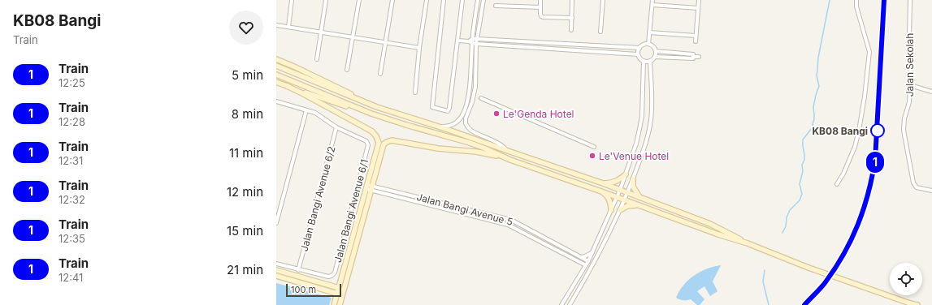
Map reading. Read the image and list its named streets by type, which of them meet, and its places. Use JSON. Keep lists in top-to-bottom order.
{
  "streets": {
    "street": [
      "Jalan Sekolah",
      "Jalan Bangi Avenue 6/2",
      "Jalan Bangi Avenue 5",
      "Jalan Bangi Avenue 6/1"
    ]
  },
  "crossings": [
    ["Jalan Bangi Avenue 6/2", "Jalan Bangi Avenue 6/1"]
  ],
  "places": ["Le'Genda Hotel", "KB08 Bangi", "Le'Venue Hotel"],
  "scale_bar": "100 m",
  "page": {
    "heading": ["KB08 Bangi", "Train"],
    "on_map": "1",
    "list": [
      {
        "mark": "1",
        "name": "Train",
        "note": "12:25",
        "value": "5 min"
      },
      {
        "mark": "1",
        "name": "Train",
        "note": "12:28",
        "value": "8 min"
      },
      {
        "mark": "1",
        "name": "Train",
        "note": "12:31",
        "value": "11 min"
      },
      {
        "mark": "1",
        "name": "Train",
        "note": "12:32",
        "value": "12 min"
      },
      {
        "mark": "1",
        "name": "Train",
        "note": "12:35",
        "value": "15 min"
      },
      {
        "mark": "1",
        "name": "Train",
        "note": "12:41",
        "value": "21 min"
      }
    ],
    "scale": "100 m"
  }
}
